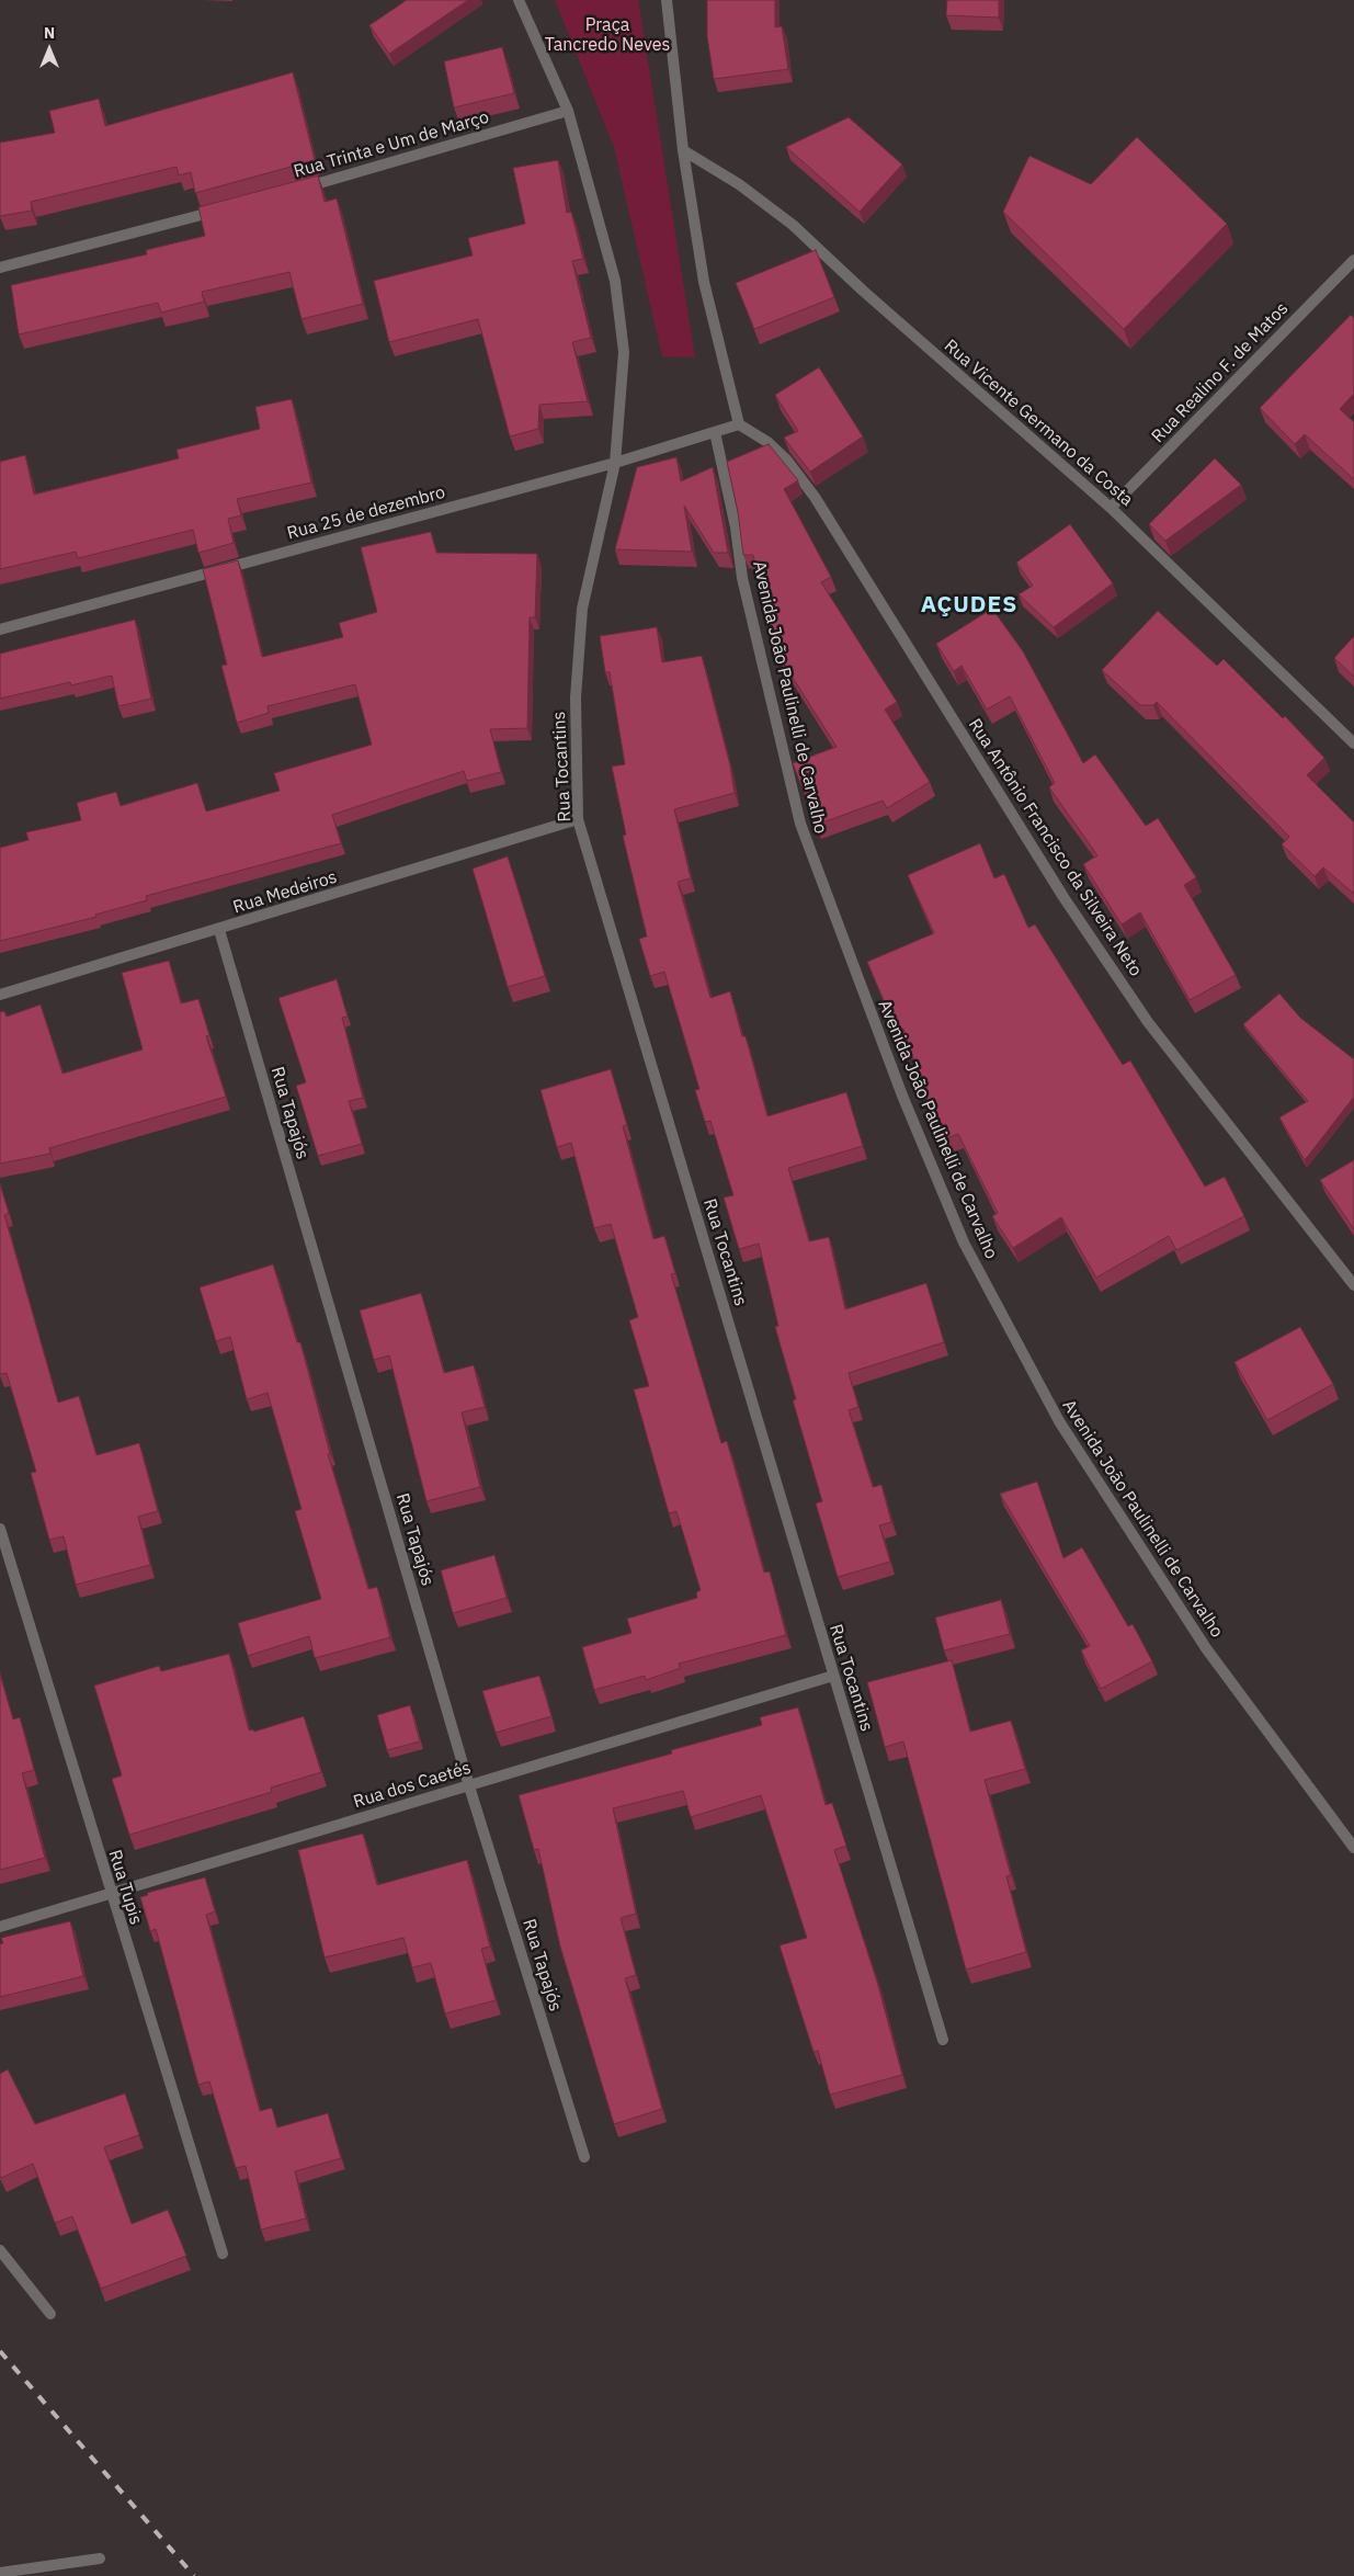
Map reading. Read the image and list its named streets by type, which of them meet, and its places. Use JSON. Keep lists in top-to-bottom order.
{
  "streets": {
    "street": [
      "Rua Trinta e Um de Março",
      "Rua Realino F. de Matos",
      "Rua Vicente Germano da Costa",
      "Rua 25 de dezembro",
      "Avenida João Paulinelli de Carvalho",
      "Rua Tocantins",
      "Rua Antônio Francisco da Silveira Neto",
      "Rua Medeiros",
      "Rua Tapajós",
      "Rua dos Caetés",
      "Rua Tupis"
    ]
  },
  "crossings": [
    ["Rua Realino F. de Matos", "Rua Vicente Germano da Costa"],
    ["Rua 25 de dezembro", "Avenida João Paulinelli de Carvalho"],
    ["Rua 25 de dezembro", "Rua Tocantins"],
    ["Rua 25 de dezembro", "Rua Antônio Francisco da Silveira Neto"],
    ["Rua Tocantins", "Rua Medeiros"],
    ["Rua Tocantins", "Rua dos Caetés"],
    ["Rua Medeiros", "Rua Tapajós"],
    ["Rua Tapajós", "Rua dos Caetés"],
    ["Rua dos Caetés", "Rua Tupis"]
  ],
  "districts": ["AÇUDES"],
  "parks": ["Praça Tancredo Neves"],
  "north": "top"
}
